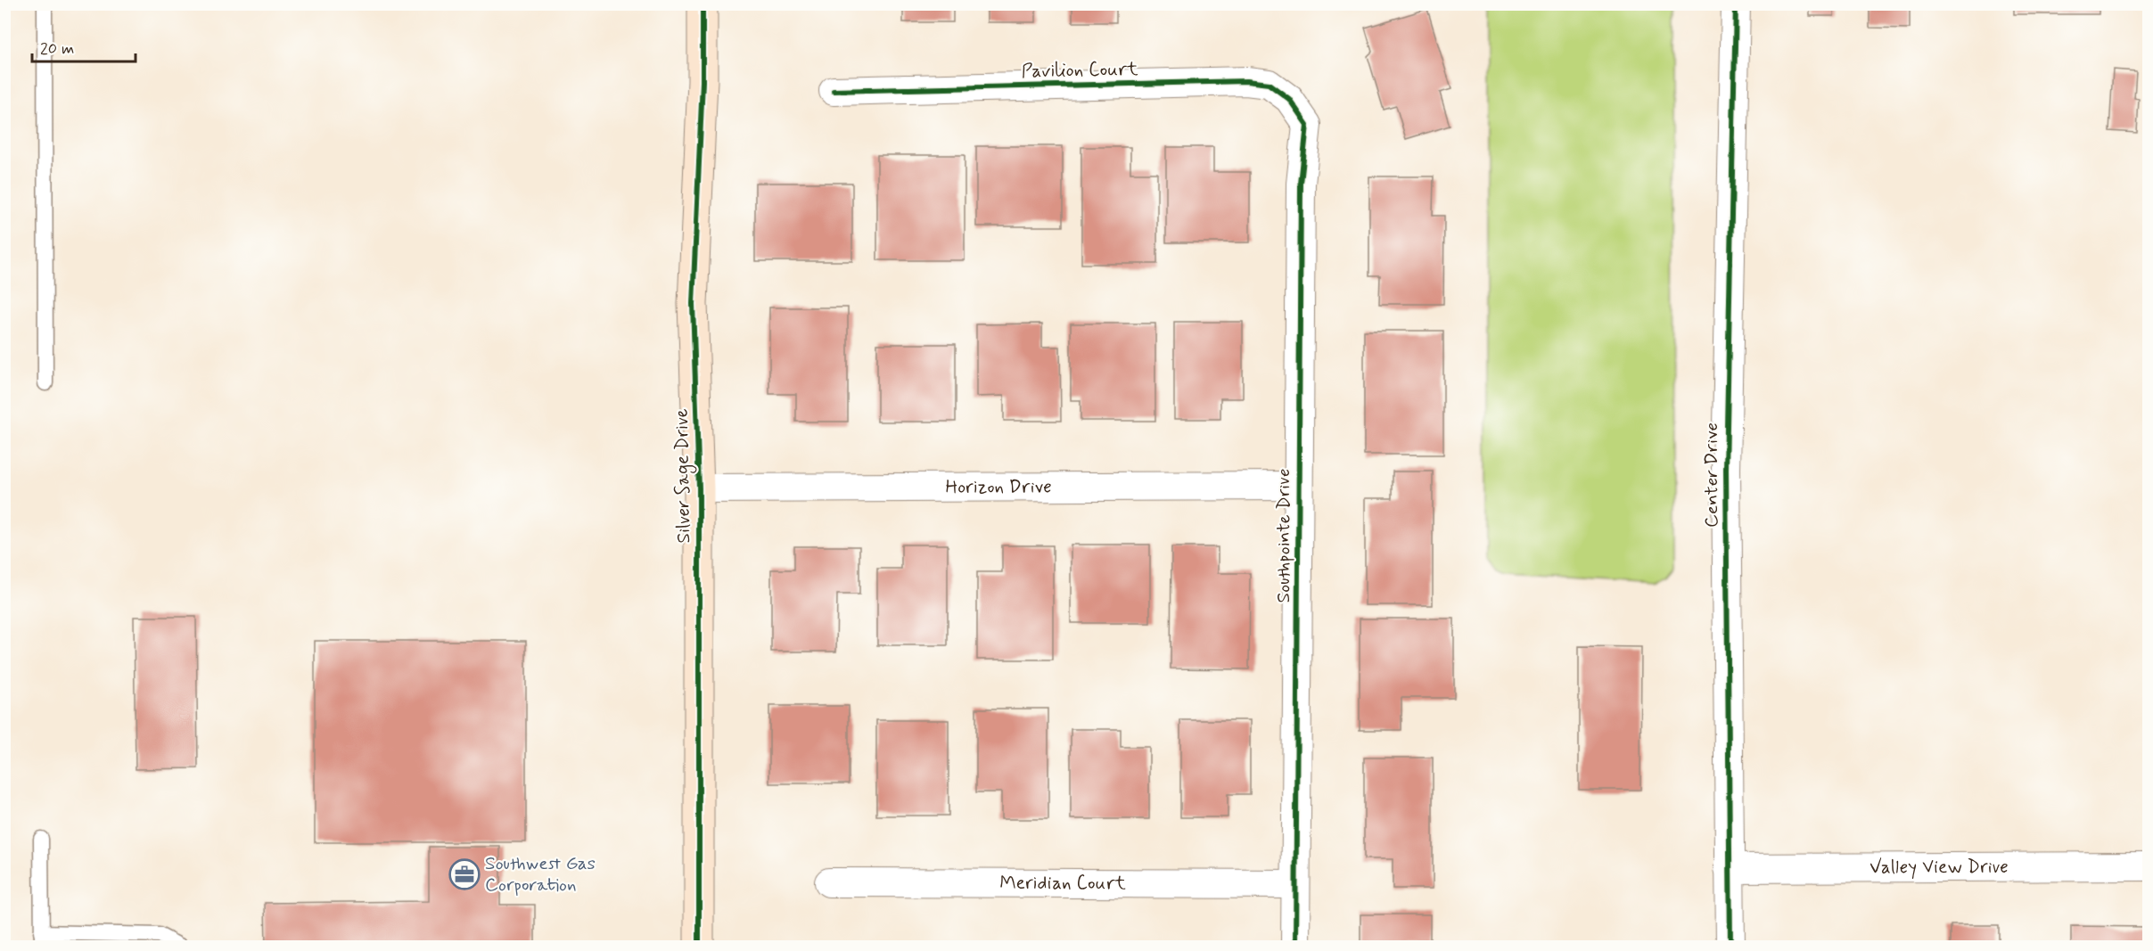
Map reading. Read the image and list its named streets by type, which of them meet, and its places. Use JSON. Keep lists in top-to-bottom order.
{
  "streets": {
    "street": [
      "Pavilion Court",
      "Center Drive",
      "Silver Sage Drive",
      "Horizon Drive",
      "Southpointe Drive",
      "Valley View Drive",
      "Meridian Court"
    ]
  },
  "crossings": [
    ["Pavilion Court", "Southpointe Drive"],
    ["Center Drive", "Valley View Drive"],
    ["Silver Sage Drive", "Horizon Drive"],
    ["Horizon Drive", "Southpointe Drive"],
    ["Southpointe Drive", "Meridian Court"]
  ],
  "places": {
    "office": ["Southwest Gas Corporation"]
  },
  "scale_bar": "20 m"
}
